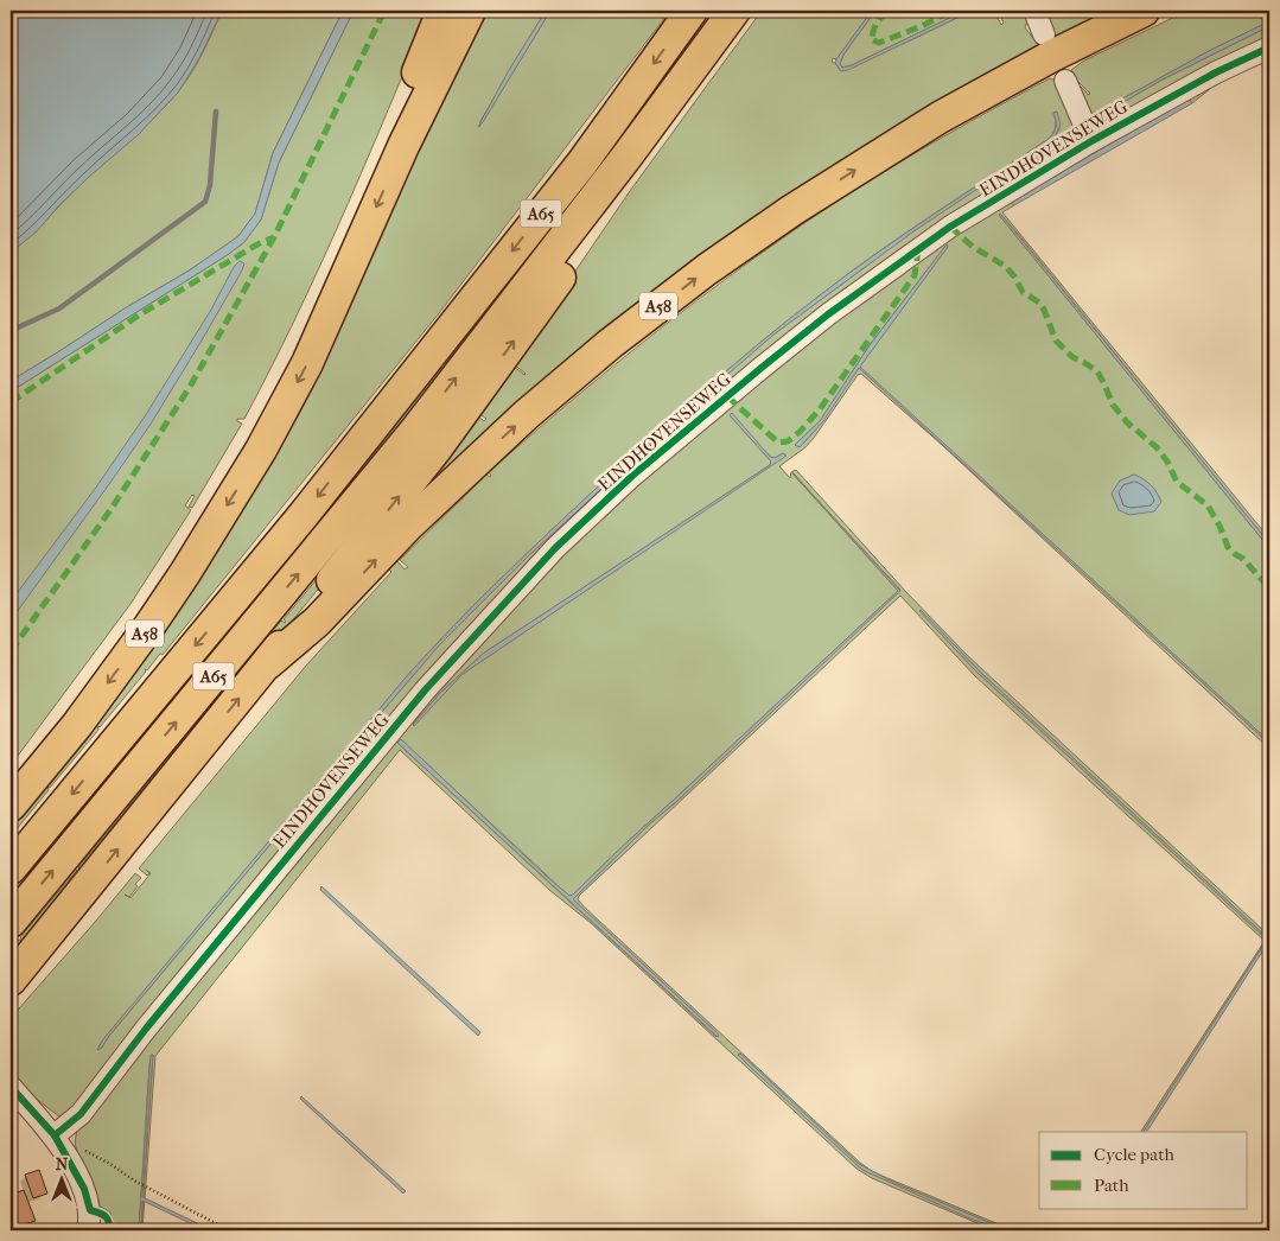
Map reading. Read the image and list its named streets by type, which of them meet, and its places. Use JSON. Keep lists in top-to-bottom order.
{
  "streets": {
    "highway": ["A65", "A58"],
    "street": ["EINDHOVENSEWEG"]
  },
  "crossings": [
    ["A65", "A58"]
  ],
  "legend": ["Cycle path", "Path"],
  "north": "top"
}
